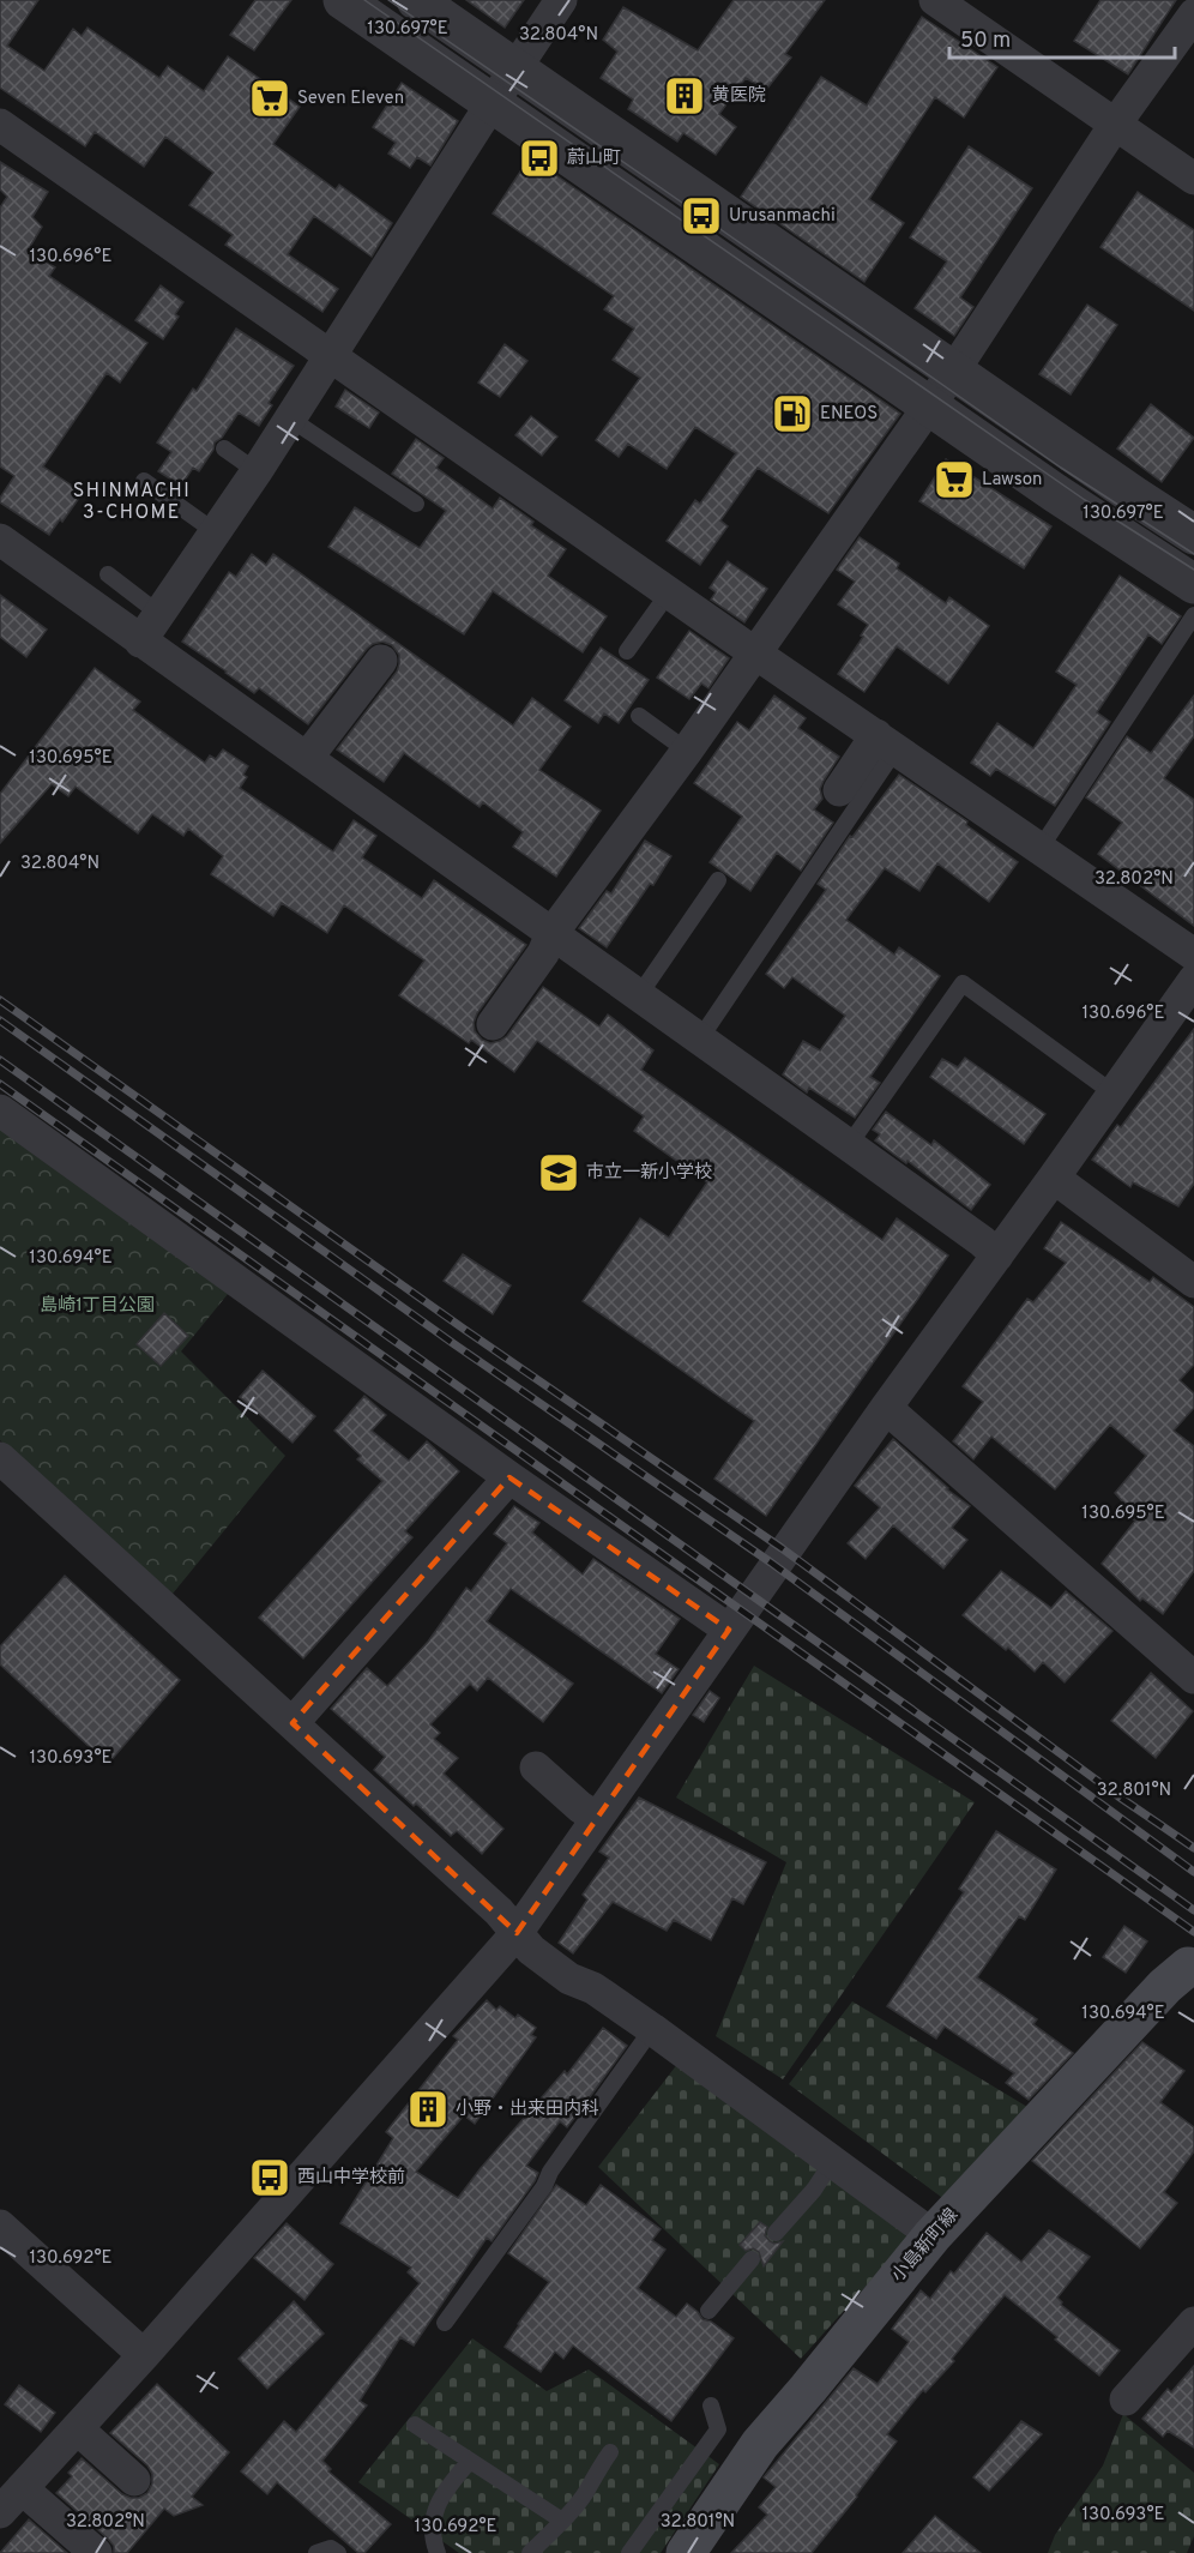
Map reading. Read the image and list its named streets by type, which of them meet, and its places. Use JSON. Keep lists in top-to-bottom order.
{
  "streets": {
    "main road": ["小島新町線"]
  },
  "districts": ["SHINMACHI 3-CHOME"],
  "parks": ["島崎1丁目公園"],
  "places": {
    "building": ["黄医院", "小野・出来田内科"],
    "supermarket": ["Seven Eleven", "Lawson"],
    "bus stop": ["蔚山町", "Urusanmachi", "西山中学校前"],
    "fuel station": ["ENEOS"],
    "school or university": ["市立一新小学校"]
  },
  "scale_bar": "50 m",
  "coordinates": [
    "130.697°E",
    "32.804°N",
    "130.696°E",
    "130.695°E",
    "32.802°N",
    "130.694°E",
    "130.693°E",
    "32.801°N",
    "130.692°E"
  ]
}
